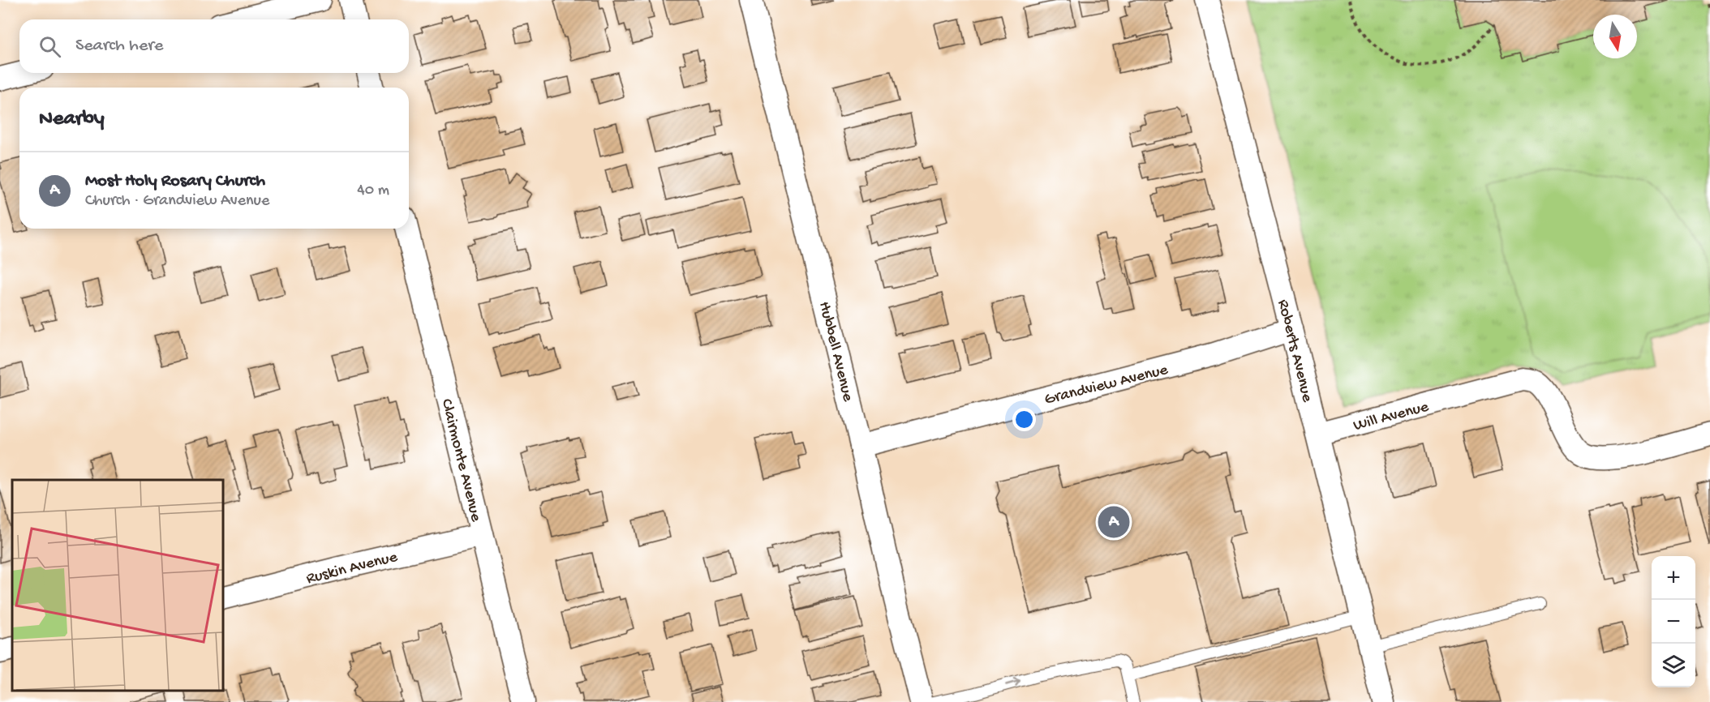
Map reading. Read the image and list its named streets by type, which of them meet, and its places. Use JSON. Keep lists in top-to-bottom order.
{
  "streets": {
    "street": [
      "Roberts Avenue",
      "Hubbell Avenue",
      "Grandview Avenue",
      "Will Avenue",
      "Clairmonte Avenue",
      "Ruskin Avenue"
    ]
  },
  "crossings": [
    ["Roberts Avenue", "Grandview Avenue"],
    ["Roberts Avenue", "Will Avenue"],
    ["Hubbell Avenue", "Grandview Avenue"],
    ["Clairmonte Avenue", "Ruskin Avenue"]
  ],
  "north": "bottom",
  "page": {
    "search": "Search here",
    "heading": "Nearby",
    "list": [
      {
        "mark": "A",
        "name": "Most Holy Rosary Church",
        "note": "Church · Grandview Avenue",
        "value": "40 m"
      }
    ],
    "pins": "A",
    "map_buttons": ["+", "−"]
  }
}
